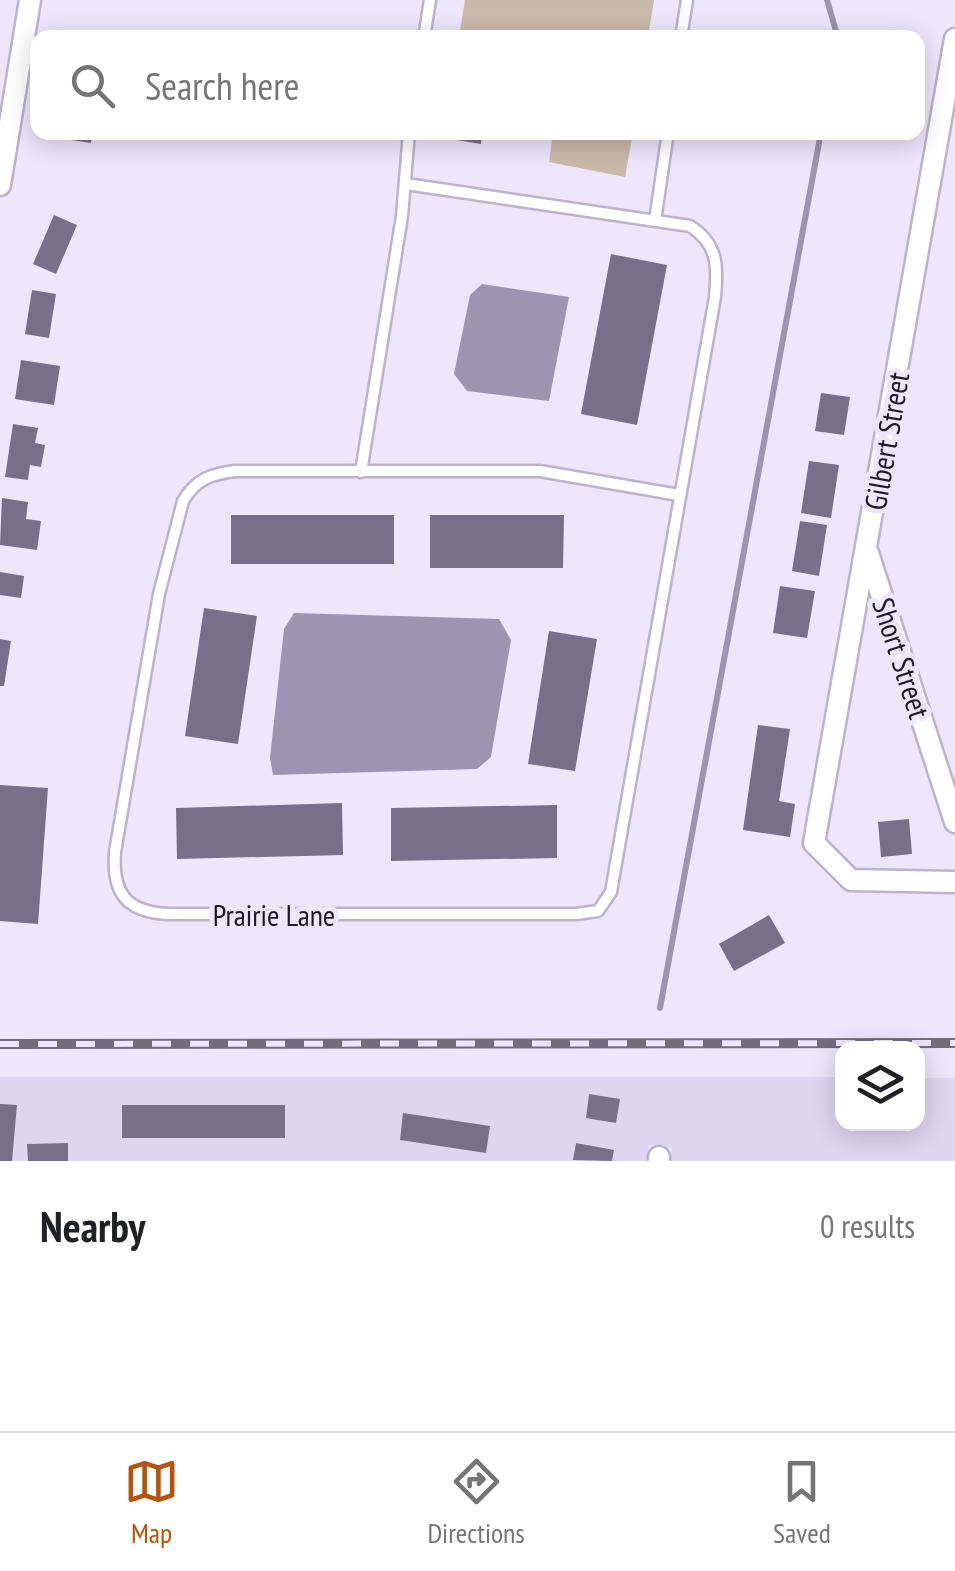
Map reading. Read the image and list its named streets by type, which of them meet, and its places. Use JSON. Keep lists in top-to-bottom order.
{
  "streets": {
    "street": ["Gilbert Street", "Short Street"],
    "lane": ["Prairie Lane"]
  },
  "crossings": [
    ["Gilbert Street", "Short Street"]
  ],
  "page": {
    "search": "Search here",
    "heading": ["Nearby", "0 results"],
    "nav": ["Map", "Directions", "Saved"]
  }
}
